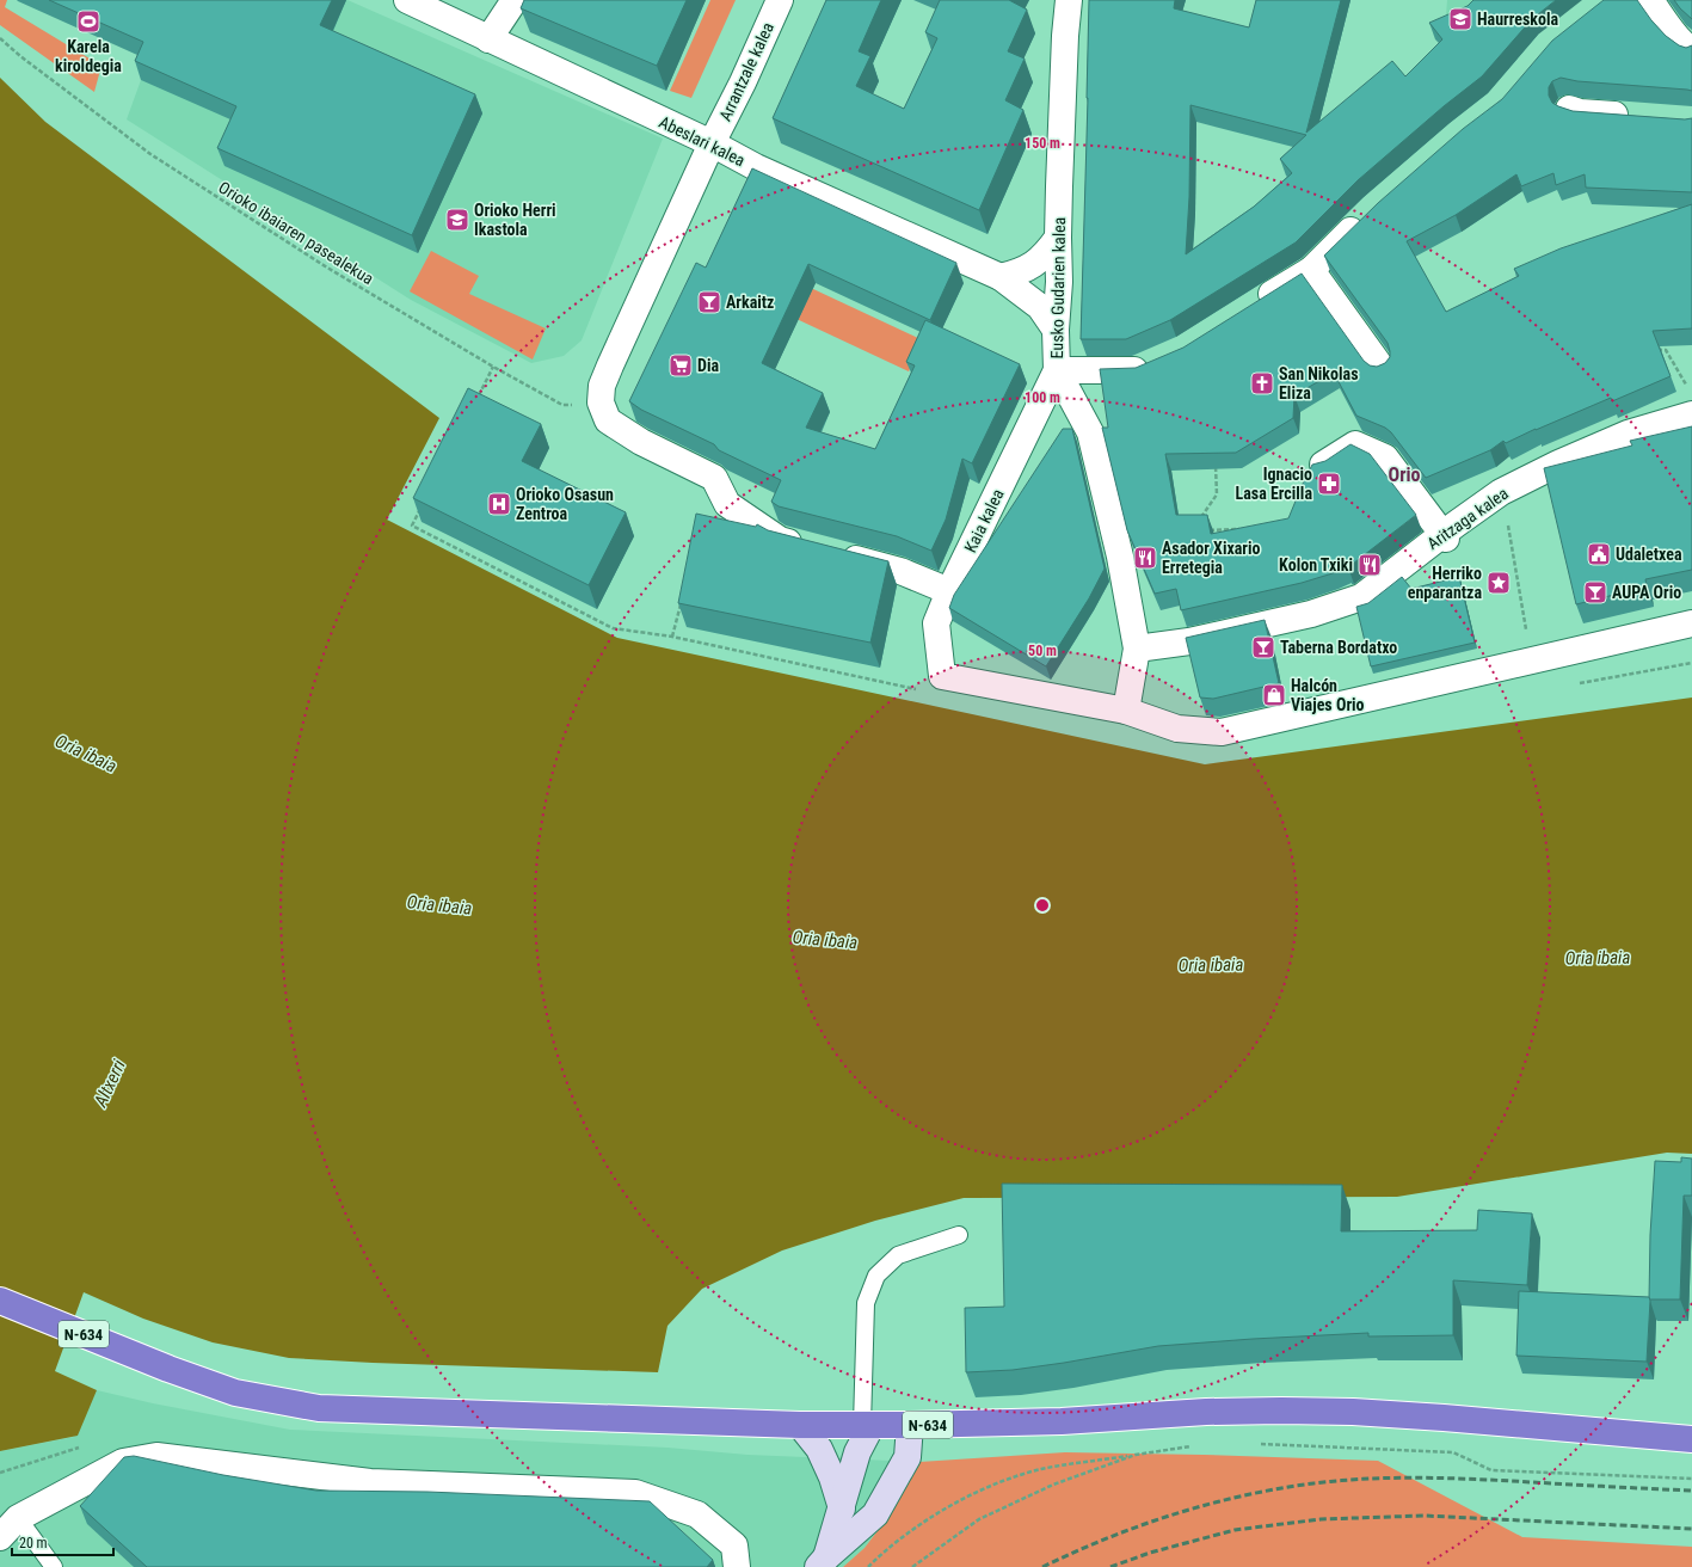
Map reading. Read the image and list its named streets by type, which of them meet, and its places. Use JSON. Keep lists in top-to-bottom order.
{
  "streets": {
    "highway": ["N-634"],
    "street": [
      "Arrantzale kalea",
      "Abeslari kalea",
      "Eusko Gudarien kalea",
      "Aritzaga kalea",
      "Kaia kalea"
    ],
    "path": ["Orioko ibaiaren pasealekua"]
  },
  "crossings": [
    ["Arrantzale kalea", "Abeslari kalea"],
    ["Arrantzale kalea", "Orioko ibaiaren pasealekua"],
    ["Abeslari kalea", "Eusko Gudarien kalea"],
    ["Eusko Gudarien kalea", "Aritzaga kalea"],
    ["Eusko Gudarien kalea", "Kaia kalea"]
  ],
  "districts": ["Orio"],
  "water": ["Oria ibaia", "Altxerri"],
  "places": {
    "school or university": ["Haurreskola", "Orioko Herri Ikastola"],
    "sports": ["Karela kiroldegia"],
    "bar": ["Arkaitz", "AUPA Orio", "Taberna Bordatxo"],
    "supermarket": ["Dia"],
    "church": ["San Nikolas Eliza"],
    "pharmacy": ["Ignacio Lasa Ercilla"],
    "hospital": ["Orioko Osasun Zentroa"],
    "public building": ["Udaletxea"],
    "restaurant": ["Asador Xixario Erretegia", "Kolon Txiki"],
    "place": ["Herriko enparantza"],
    "shop": ["Halcón Viajes Orio"]
  },
  "scale_bar": "20 m",
  "rings": ["150 m", "100 m", "50 m"]
}
